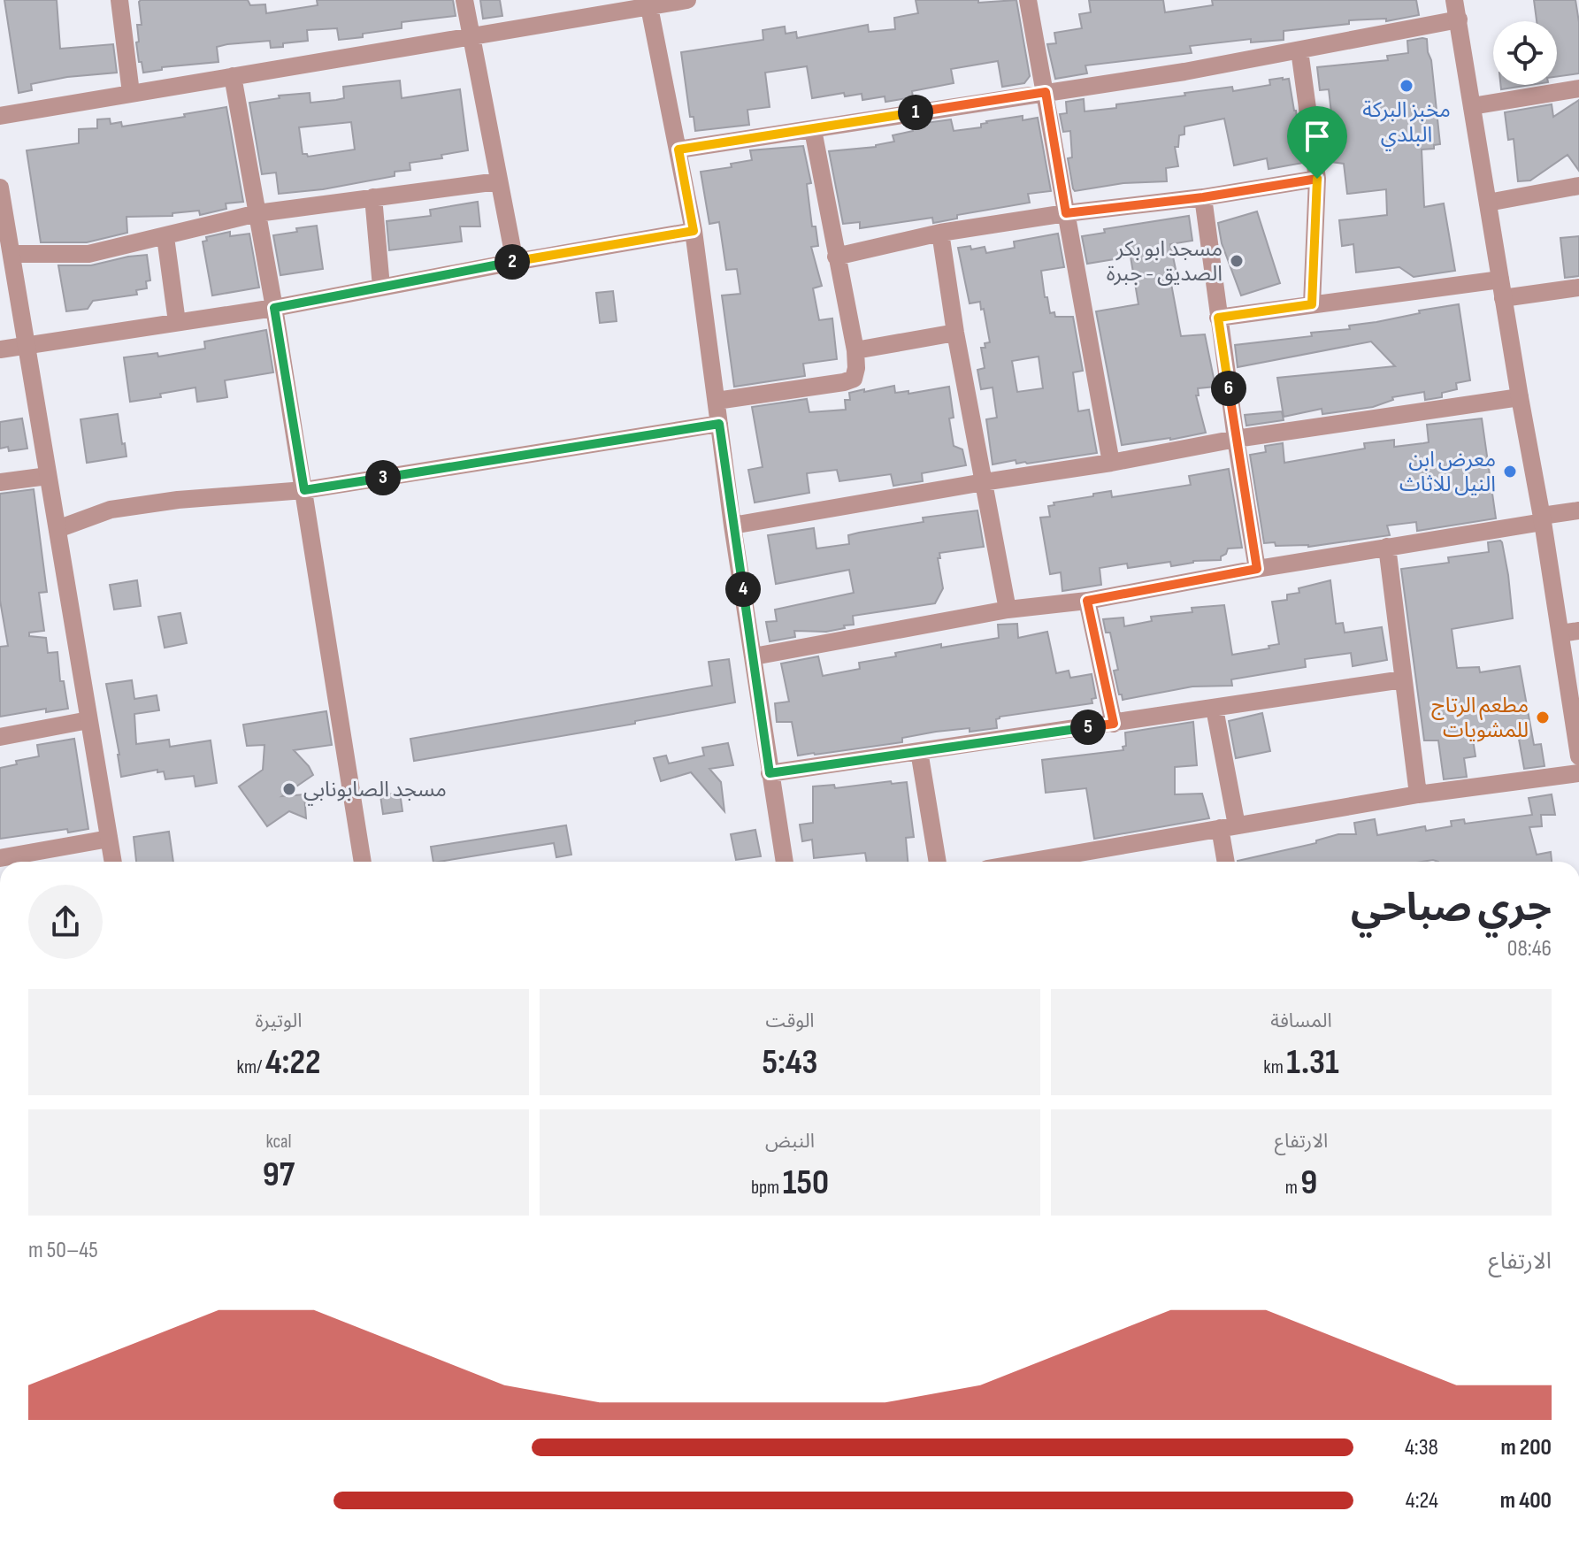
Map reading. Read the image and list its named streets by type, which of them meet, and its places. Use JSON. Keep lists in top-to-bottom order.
{
  "places": [
    "مخبز البركة البلدي",
    "مسجد ابو بكر الصديق - جبرة",
    "معرض ابن النيل للاثاث",
    "مطعم الرتاج للمشويات",
    "مسجد الصابونابي"
  ],
  "page": {
    "pins": [
      "1",
      "2",
      "6",
      "3",
      "4",
      "5"
    ],
    "heading": ["جري صباحي", "08:46"],
    "stats": [
      ["المسافة", "1.31 km"],
      ["الوقت", "5:43"],
      ["الوتيرة", "4:22 /km"],
      ["الارتفاع", "9 m"],
      ["النبض", "150 bpm"],
      ["kcal", "97"]
    ],
    "chart": ["الارتفاع", "45–50 m"],
    "list": [
      {
        "name": "200 m",
        "note": "4:38"
      },
      {
        "name": "400 m",
        "note": "4:24"
      }
    ]
  }
}
